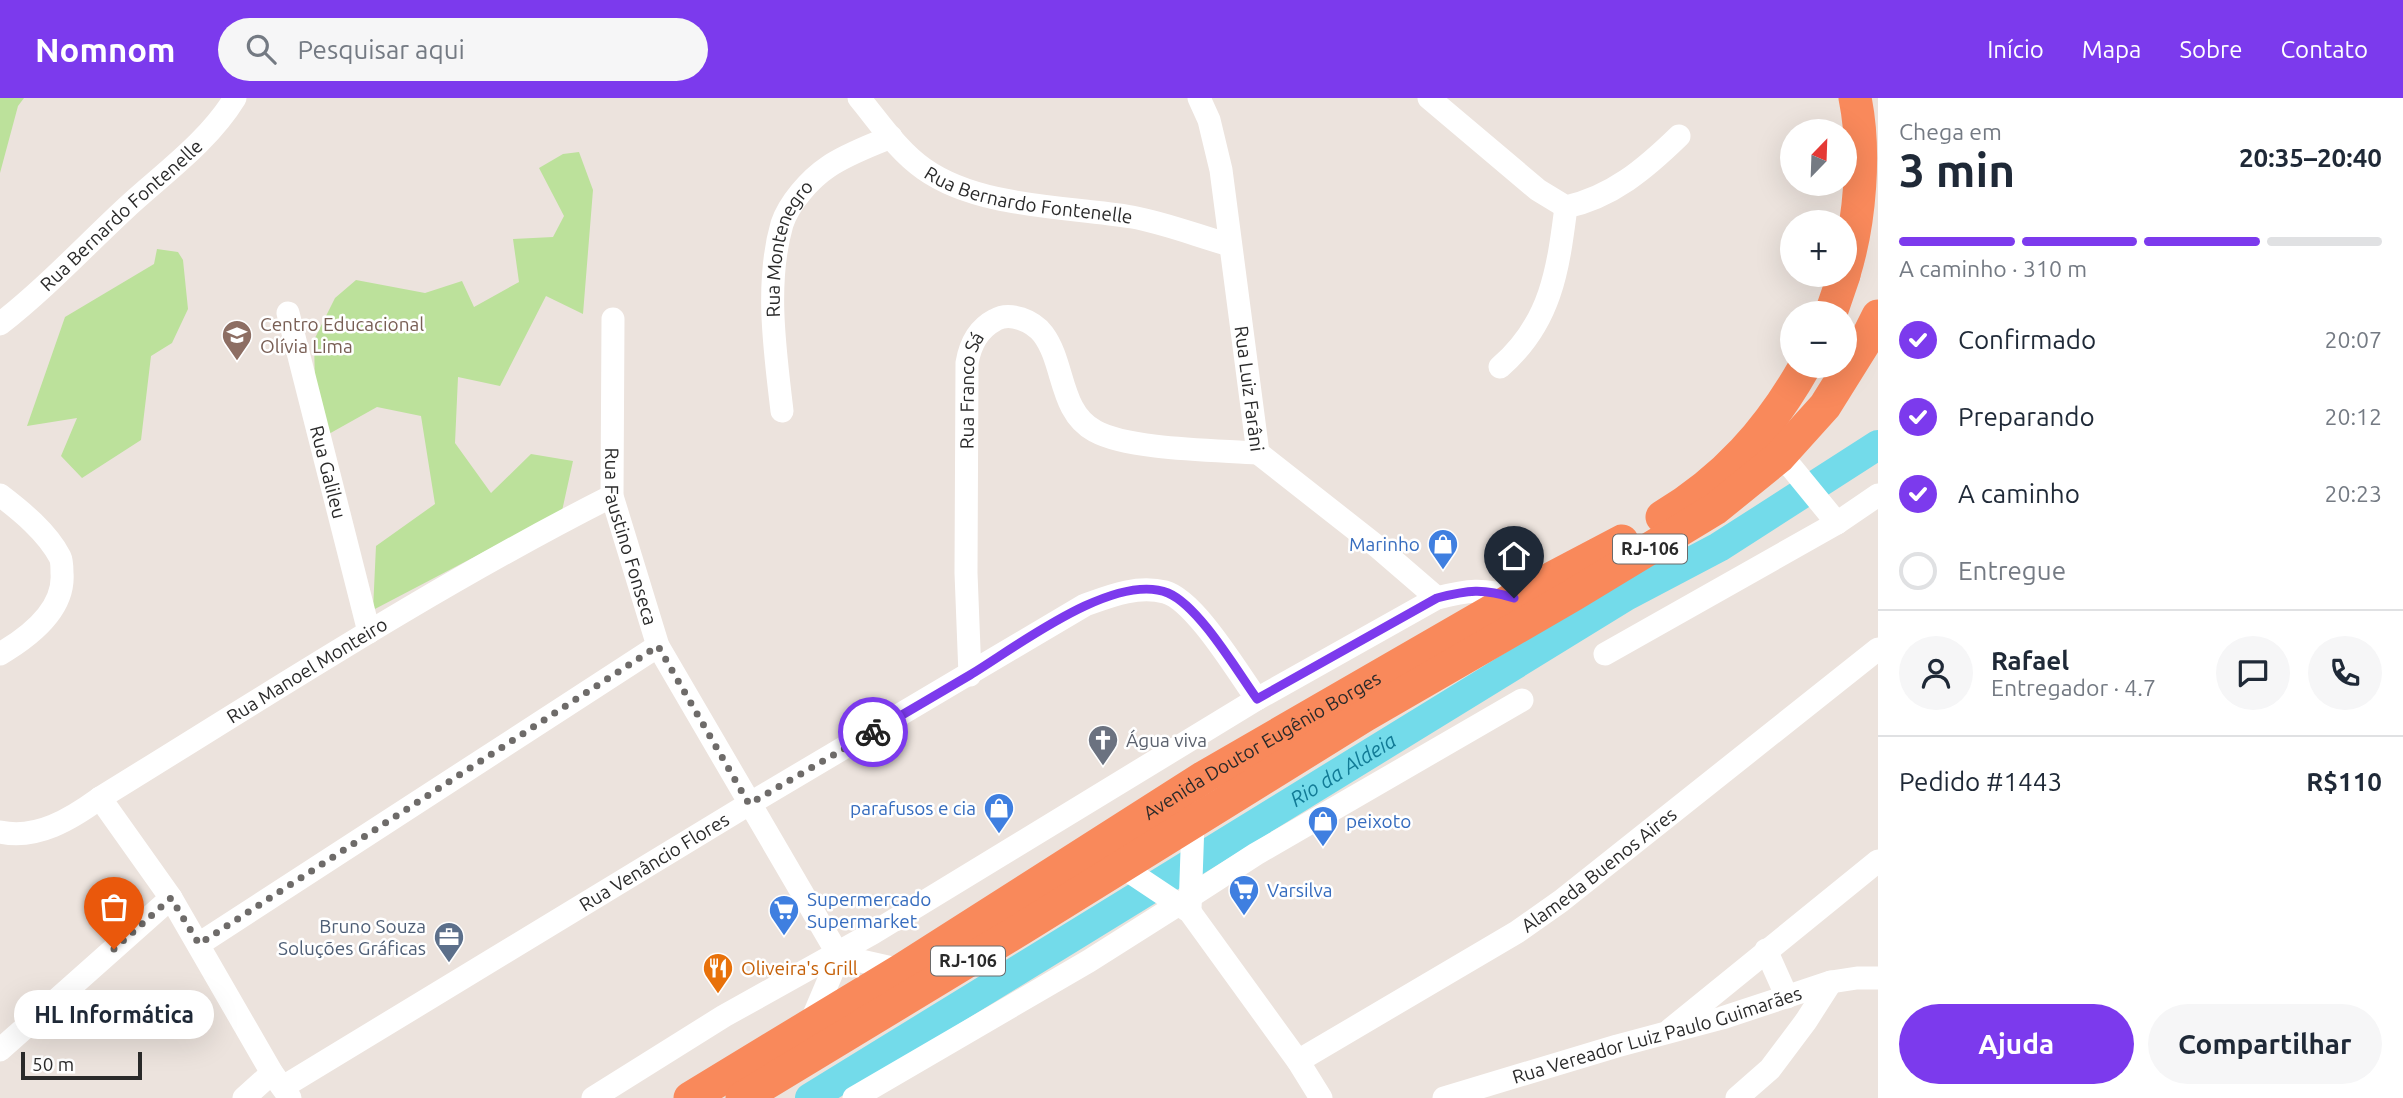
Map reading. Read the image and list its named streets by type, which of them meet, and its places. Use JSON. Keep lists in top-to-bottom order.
{
  "streets": {
    "highway": ["RJ-106", "Avenida Doutor Eugênio Borges"],
    "street": [
      "Rua Bernardo Fontenelle",
      "Rua Montenegro",
      "Rua Luiz Farâni",
      "Rua Franco Sá",
      "Rua Galileu",
      "Rua Faustino Fonseca",
      "Rua Manoel Monteiro",
      "Rua Venâncio Flores",
      "Alameda Buenos Aires",
      "Rua Vereador Luiz Paulo Guimarães"
    ]
  },
  "crossings": [
    ["Rua Bernardo Fontenelle", "Rua Montenegro"],
    ["Rua Bernardo Fontenelle", "Rua Luiz Farâni"],
    ["Rua Luiz Farâni", "Rua Franco Sá"],
    ["Rua Franco Sá", "Rua Venâncio Flores"],
    ["Rua Galileu", "Rua Manoel Monteiro"],
    ["Rua Faustino Fonseca", "Rua Manoel Monteiro"],
    ["Rua Faustino Fonseca", "Rua Venâncio Flores"]
  ],
  "water": ["Rio da Aldeia"],
  "places": {
    "school or university": ["Centro Educacional Olívia Lima"],
    "shop": ["Marinho", "parafusos e cia", "peixoto"],
    "church": ["Água viva"],
    "supermarket": ["Varsilva", "Supermercado Supermarket"],
    "other": ["HL Informática"],
    "office": ["Bruno Souza Soluções Gráficas"],
    "restaurant": ["Oliveira's Grill"]
  },
  "scale_bar": "50 m",
  "north": "top right",
  "page": {
    "header": "Nomnom",
    "search": "Pesquisar aqui",
    "nav": [
      "Início",
      "Mapa",
      "Sobre",
      "Contato"
    ],
    "heading": ["3 min", "Chega em", "20:35–20:40"],
    "panel": [
      "Rafael",
      "Entregador · 4.7",
      "Pedido #1443",
      "R$110"
    ],
    "map_buttons": ["+", "−"],
    "bar": "A caminho · 310 m",
    "list": [
      ["Confirmado", "20:07"],
      ["Preparando", "20:12"],
      ["A caminho", "20:23"],
      "Entregue"
    ],
    "bubble": "HL Informática",
    "buttons": ["Ajuda", "Compartilhar"],
    "scale": "50 m"
  }
}
